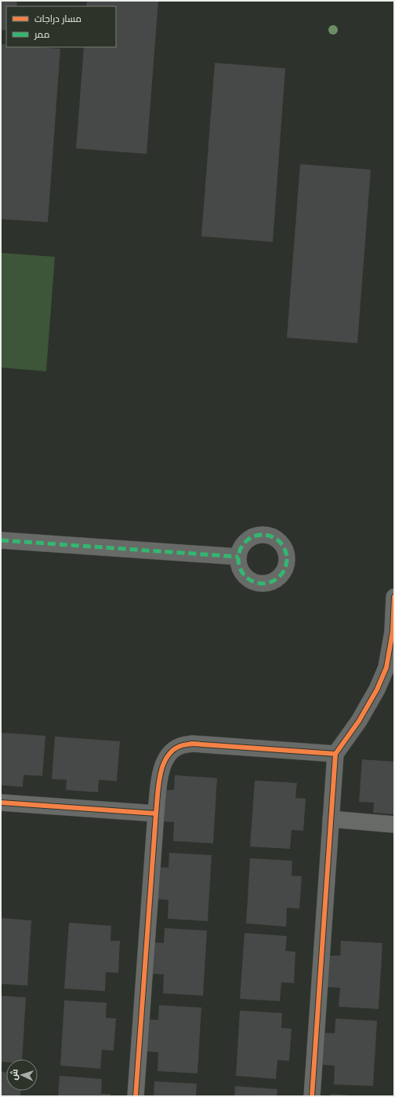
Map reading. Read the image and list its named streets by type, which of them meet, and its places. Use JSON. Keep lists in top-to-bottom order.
{
  "legend": ["مسار دراجات", "ممر"],
  "north": "left"
}
